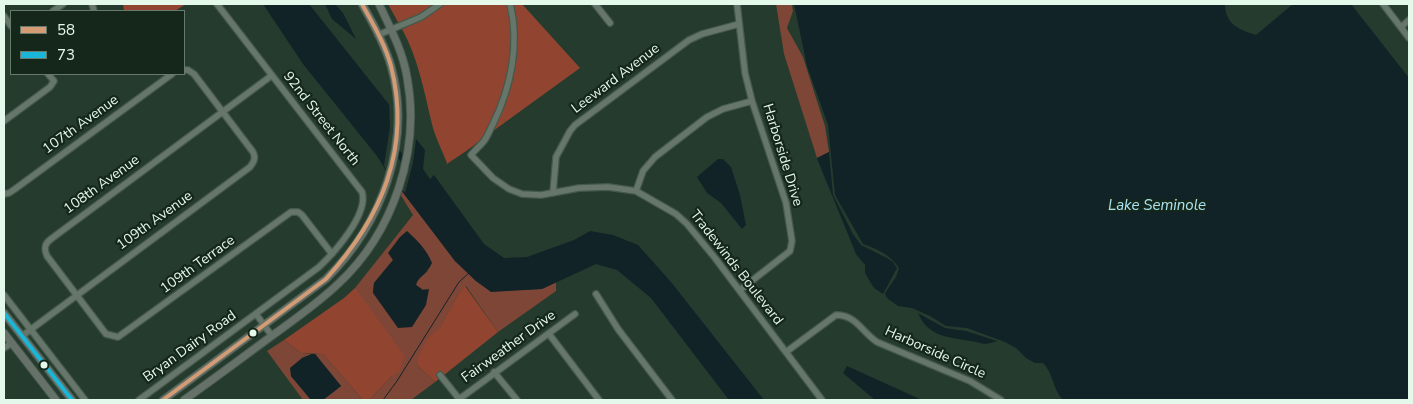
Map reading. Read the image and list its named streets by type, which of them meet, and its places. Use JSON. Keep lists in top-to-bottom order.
{
  "streets": {
    "main road": ["Bryan Dairy Road"],
    "street": [
      "Leeward Avenue",
      "92nd Street North",
      "107th Avenue",
      "Harborside Drive",
      "108th Avenue",
      "109th Avenue",
      "109th Terrace",
      "Tradewinds Boulevard",
      "Fairweather Drive",
      "Harborside Circle"
    ]
  },
  "crossings": [
    ["Leeward Avenue", "Harborside Drive"],
    ["Leeward Avenue", "Tradewinds Boulevard"],
    ["92nd Street North", "109th Terrace"],
    ["92nd Street North", "Bryan Dairy Road"],
    ["Harborside Drive", "Tradewinds Boulevard"],
    ["108th Avenue", "109th Avenue"],
    ["108th Avenue", "109th Terrace"],
    ["109th Avenue", "109th Terrace"],
    ["109th Terrace", "Bryan Dairy Road"],
    ["Tradewinds Boulevard", "Harborside Circle"]
  ],
  "water": ["Lake Seminole"],
  "lines": ["transit line 58", "transit line 73"],
  "legend": ["58", "73"]
}
